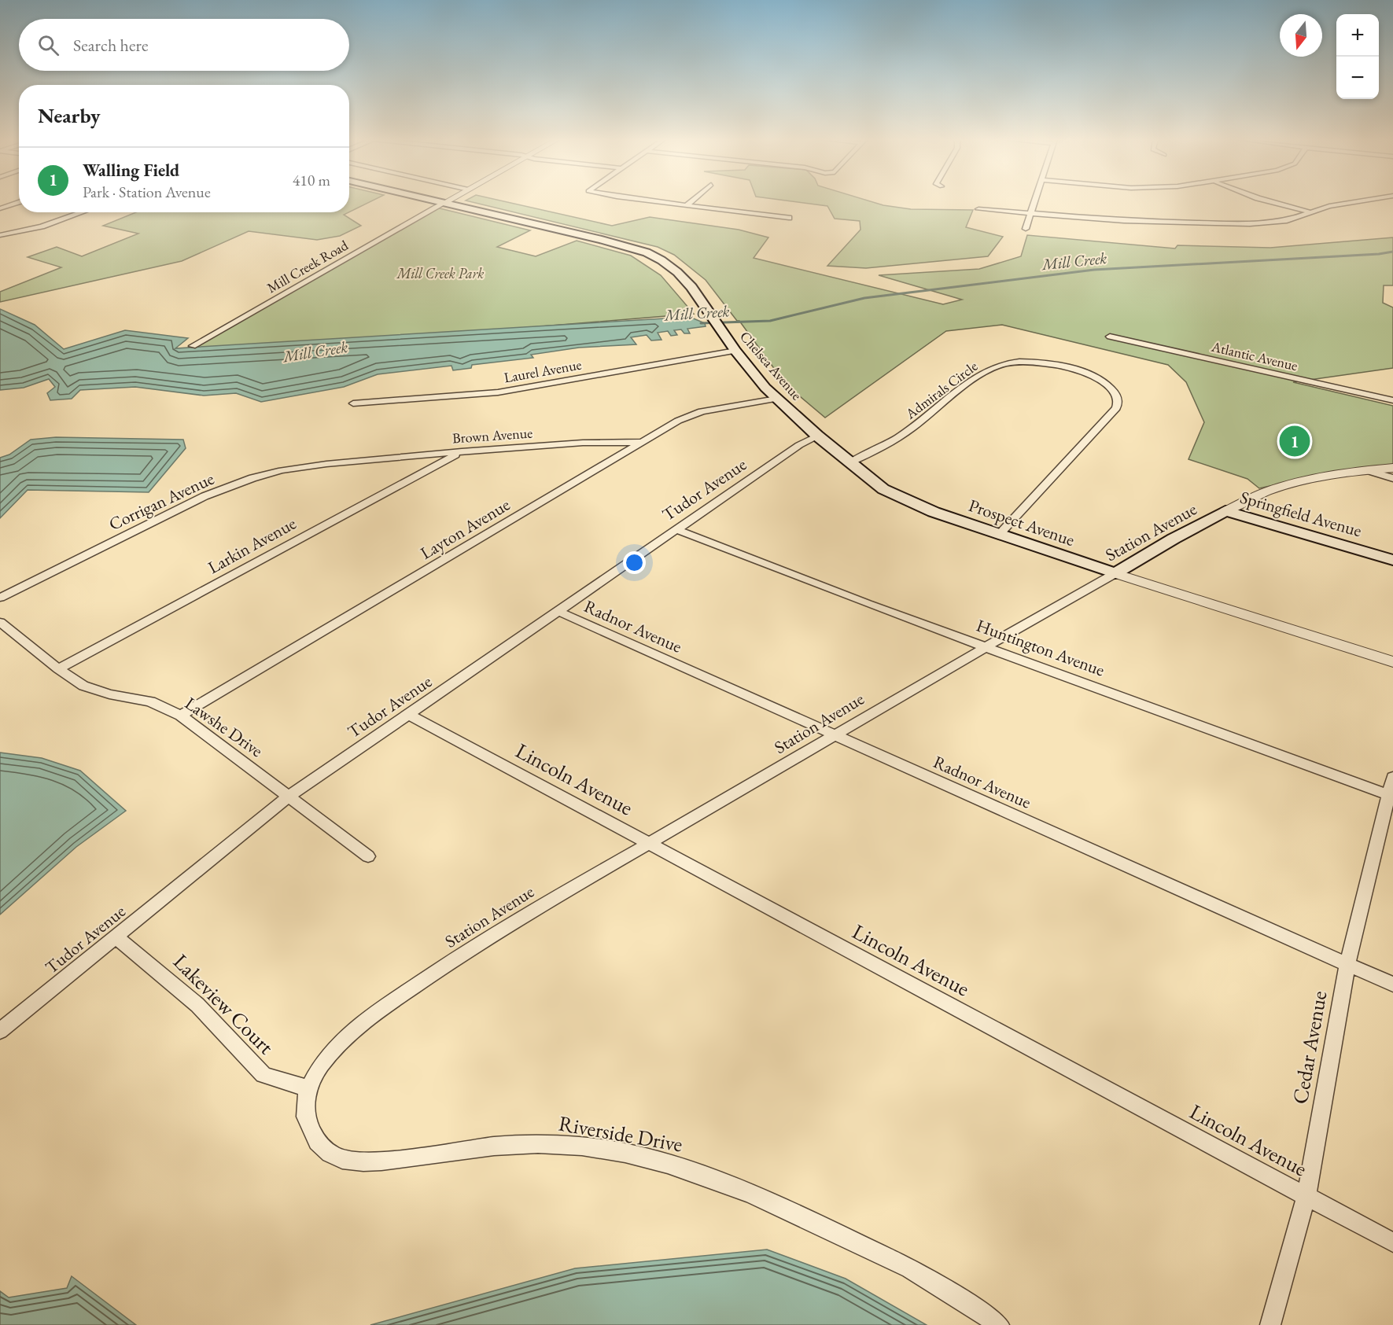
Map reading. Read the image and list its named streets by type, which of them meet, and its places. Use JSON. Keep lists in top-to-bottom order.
{
  "streets": {
    "main road": [
      "Chelsea Avenue",
      "Springfield Avenue",
      "Prospect Avenue",
      "Station Avenue"
    ],
    "street": [
      "Mill Creek Road",
      "Atlantic Avenue",
      "Laurel Avenue",
      "Admirals Circle",
      "Brown Avenue",
      "Tudor Avenue",
      "Corrigan Avenue",
      "Layton Avenue",
      "Larkin Avenue",
      "Radnor Avenue",
      "Huntington Avenue",
      "Lawshe Drive",
      "Lincoln Avenue",
      "Lakeview Court",
      "Cedar Avenue",
      "Riverside Drive"
    ]
  },
  "crossings": [
    ["Mill Creek Road", "Chelsea Avenue"],
    ["Chelsea Avenue", "Laurel Avenue"],
    ["Chelsea Avenue", "Tudor Avenue"],
    ["Chelsea Avenue", "Prospect Avenue"],
    ["Chelsea Avenue", "Layton Avenue"],
    ["Admirals Circle", "Prospect Avenue"],
    ["Brown Avenue", "Corrigan Avenue"],
    ["Brown Avenue", "Layton Avenue"],
    ["Brown Avenue", "Larkin Avenue"],
    ["Tudor Avenue", "Prospect Avenue"],
    ["Tudor Avenue", "Radnor Avenue"],
    ["Tudor Avenue", "Huntington Avenue"],
    ["Tudor Avenue", "Lawshe Drive"],
    ["Tudor Avenue", "Lincoln Avenue"],
    ["Tudor Avenue", "Lakeview Court"],
    ["Springfield Avenue", "Station Avenue"],
    ["Prospect Avenue", "Station Avenue"],
    ["Layton Avenue", "Lawshe Drive"],
    ["Station Avenue", "Radnor Avenue"],
    ["Station Avenue", "Huntington Avenue"],
    ["Station Avenue", "Lincoln Avenue"],
    ["Station Avenue", "Lakeview Court"],
    ["Station Avenue", "Riverside Drive"],
    ["Larkin Avenue", "Lawshe Drive"],
    ["Radnor Avenue", "Cedar Avenue"],
    ["Huntington Avenue", "Cedar Avenue"],
    ["Lincoln Avenue", "Cedar Avenue"],
    ["Lakeview Court", "Riverside Drive"]
  ],
  "water": ["Mill Creek"],
  "parks": ["Mill Creek Park"],
  "north": "bottom",
  "page": {
    "map_buttons": ["+", "−"],
    "search": "Search here",
    "heading": "Nearby",
    "list": [
      {
        "mark": "1",
        "name": "Walling Field",
        "note": "Park · Station Avenue",
        "value": "410 m"
      }
    ],
    "pins": "1"
  }
}
